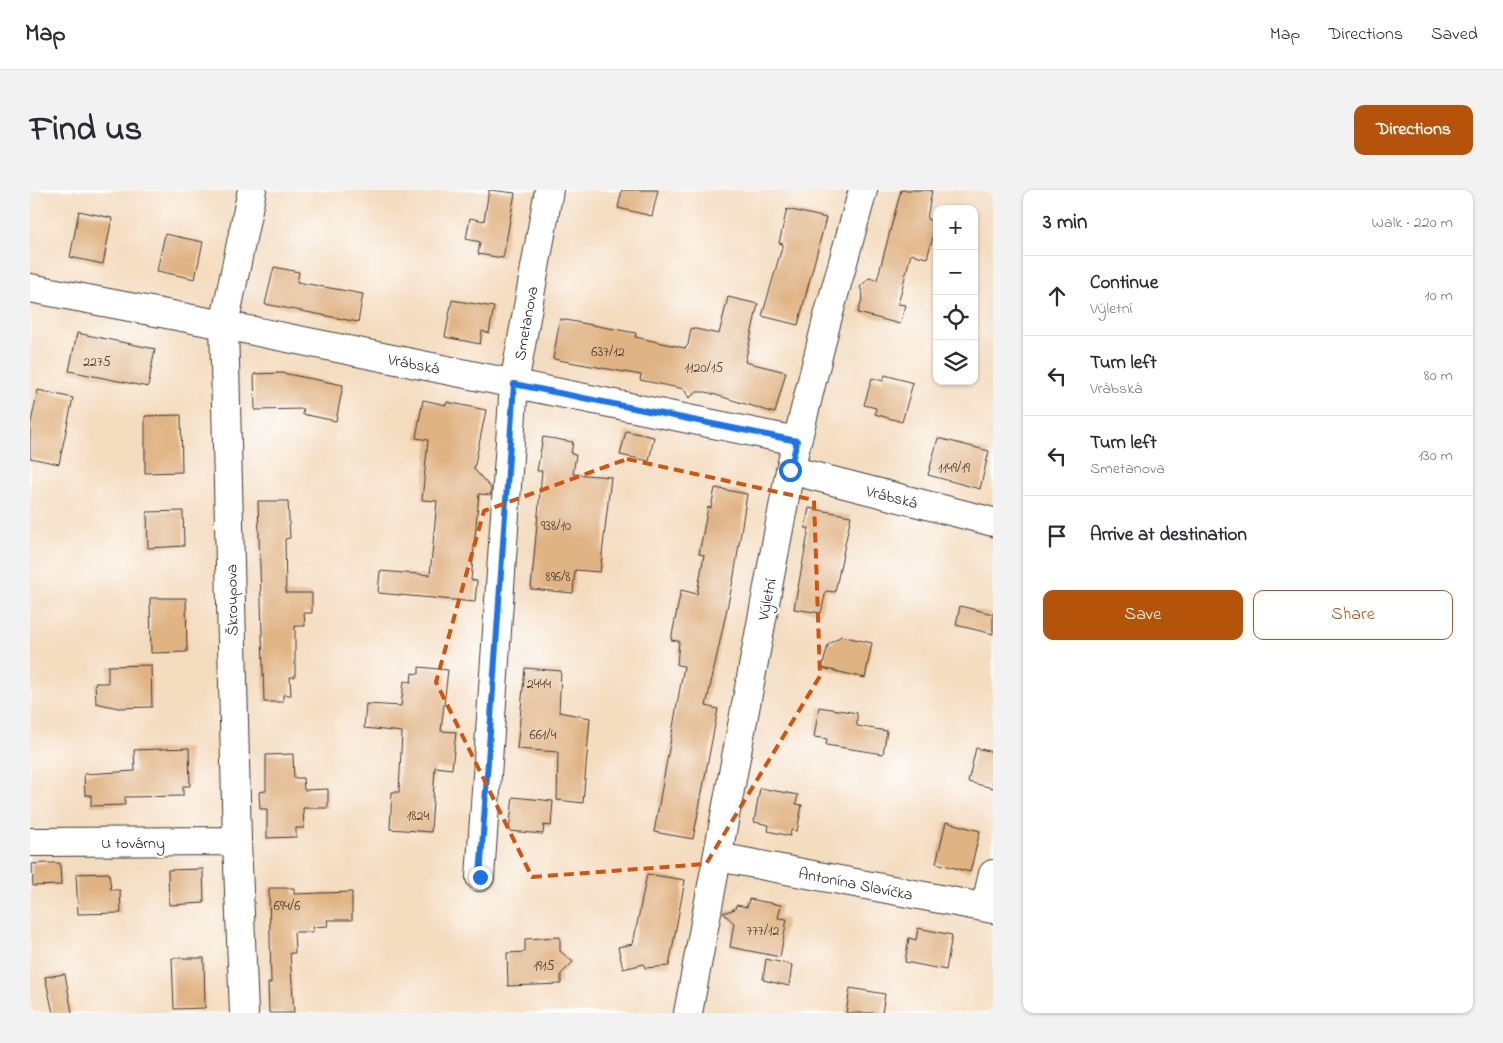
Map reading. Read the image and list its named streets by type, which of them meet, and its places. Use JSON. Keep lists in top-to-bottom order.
{
  "streets": {
    "street": [
      "Smetanova",
      "Vrábská",
      "Výletní",
      "Škroupova",
      "U továrny",
      "Antonína Slavíčka"
    ]
  },
  "crossings": [
    ["Smetanova", "Vrábská"],
    ["Vrábská", "Výletní"],
    ["Vrábská", "Škroupova"],
    ["Výletní", "Antonína Slavíčka"],
    ["Škroupova", "U továrny"]
  ],
  "house_numbers": [
    "637/12",
    "2275",
    "1120/15",
    "1149/19",
    "938/10",
    "896/8",
    "2444",
    "661/4",
    "1824",
    "694/6",
    "777/12",
    "1915"
  ],
  "page": {
    "header": "Map",
    "nav": ["Map", "Directions", "Saved"],
    "title": "Find us",
    "buttons": [
      "Directions",
      ["Save", "Share"]
    ],
    "heading": ["3 min", "Walk · 220 m"],
    "map_buttons": ["+", "−"],
    "list": [
      ["Continue", "Výletní", "10 m"],
      ["Turn left", "Vrábská", "80 m"],
      ["Turn left", "Smetanova", "130 m"],
      "Arrive at destination"
    ]
  }
}
